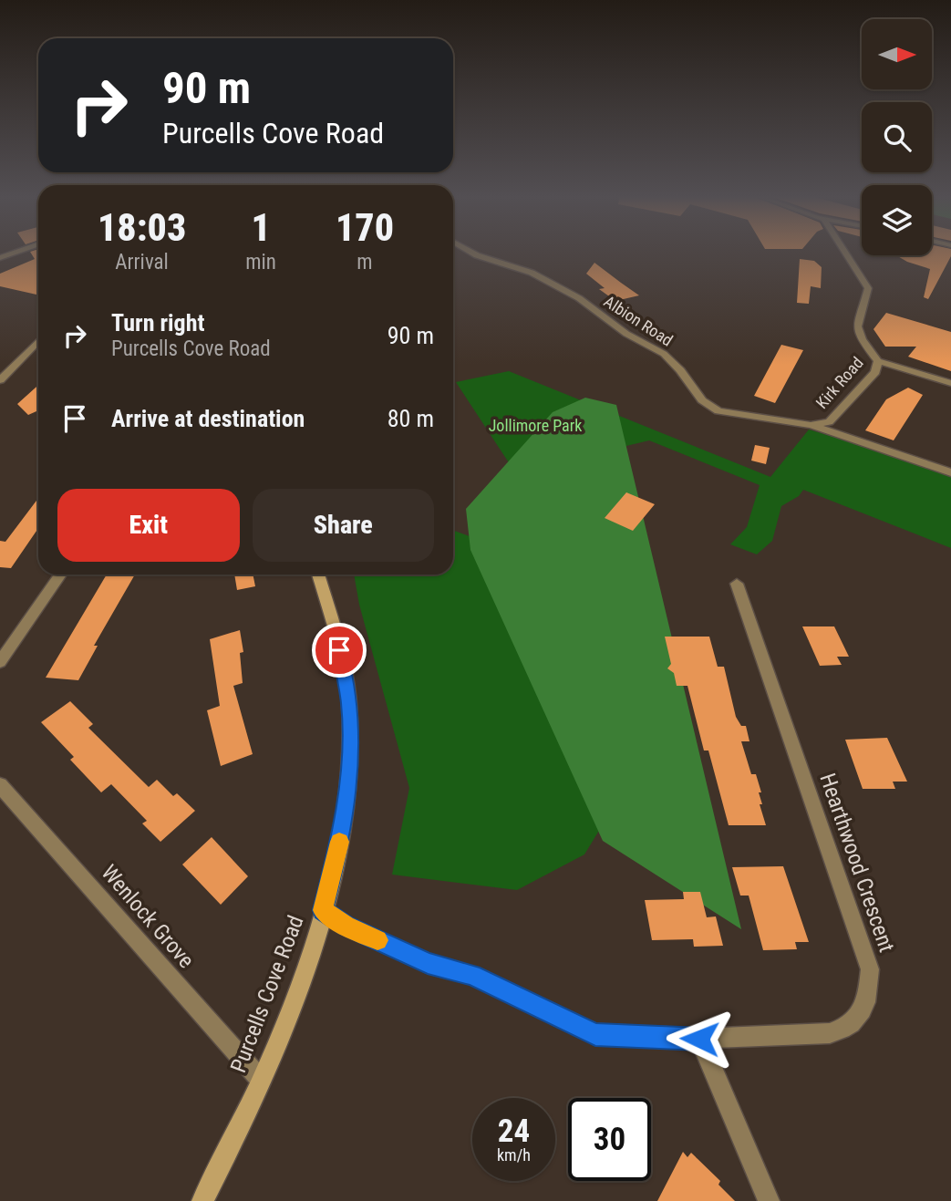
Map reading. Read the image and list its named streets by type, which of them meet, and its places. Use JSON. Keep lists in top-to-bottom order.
{
  "streets": {
    "main road": ["Purcells Cove Road"],
    "street": [
      "Albion Road",
      "Kirk Road",
      "Hearthwood Crescent",
      "Wenlock Grove"
    ]
  },
  "crossings": [
    ["Albion Road", "Kirk Road"],
    ["Hearthwood Crescent", "Purcells Cove Road"],
    ["Wenlock Grove", "Purcells Cove Road"]
  ],
  "parks": ["Jollimore Park"],
  "north": "right",
  "page": {
    "turn": ["90 m", "Purcells Cove Road"],
    "eta": [
      "18:03",
      "Arrival",
      "1",
      "min",
      "170",
      "m"
    ],
    "list": [
      {
        "name": "Turn right",
        "note": "Purcells Cove Road",
        "value": "90 m"
      },
      {
        "name": "Arrive at destination",
        "value": "80 m"
      }
    ],
    "buttons": ["Exit", "Share"],
    "speed": "24 km/h",
    "limit": "30"
  }
}
